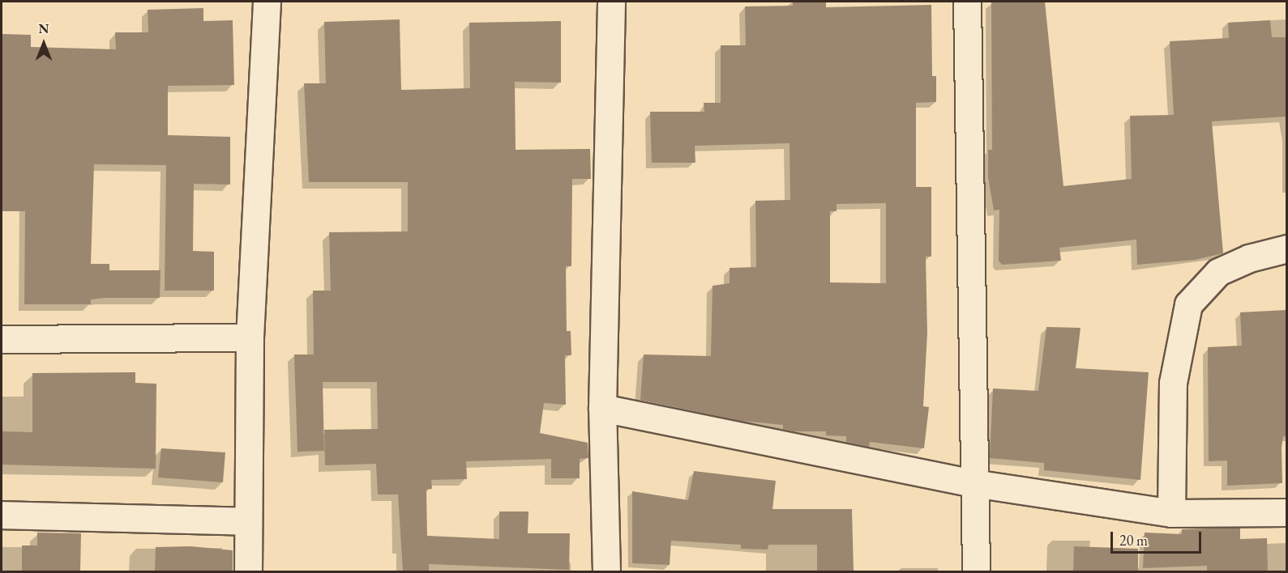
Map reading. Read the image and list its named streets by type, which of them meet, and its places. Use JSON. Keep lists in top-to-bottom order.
{
  "scale_bar": "20 m",
  "north": "top"
}
